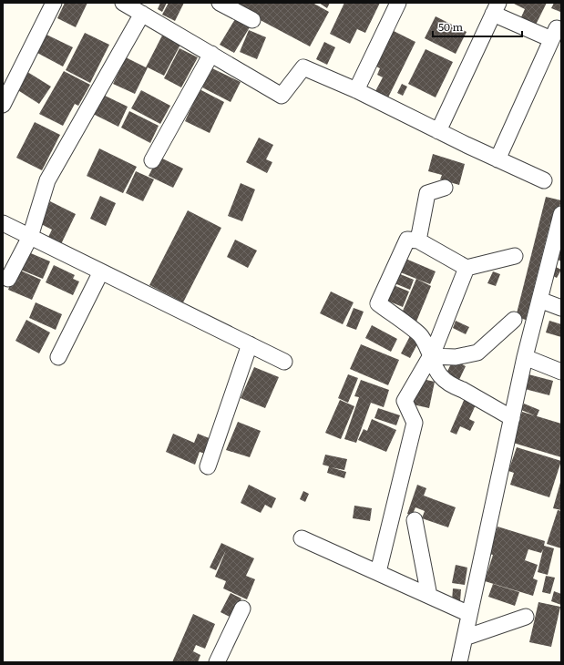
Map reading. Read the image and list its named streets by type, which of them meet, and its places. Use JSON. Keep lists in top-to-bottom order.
{
  "scale_bar": "50 m"
}
